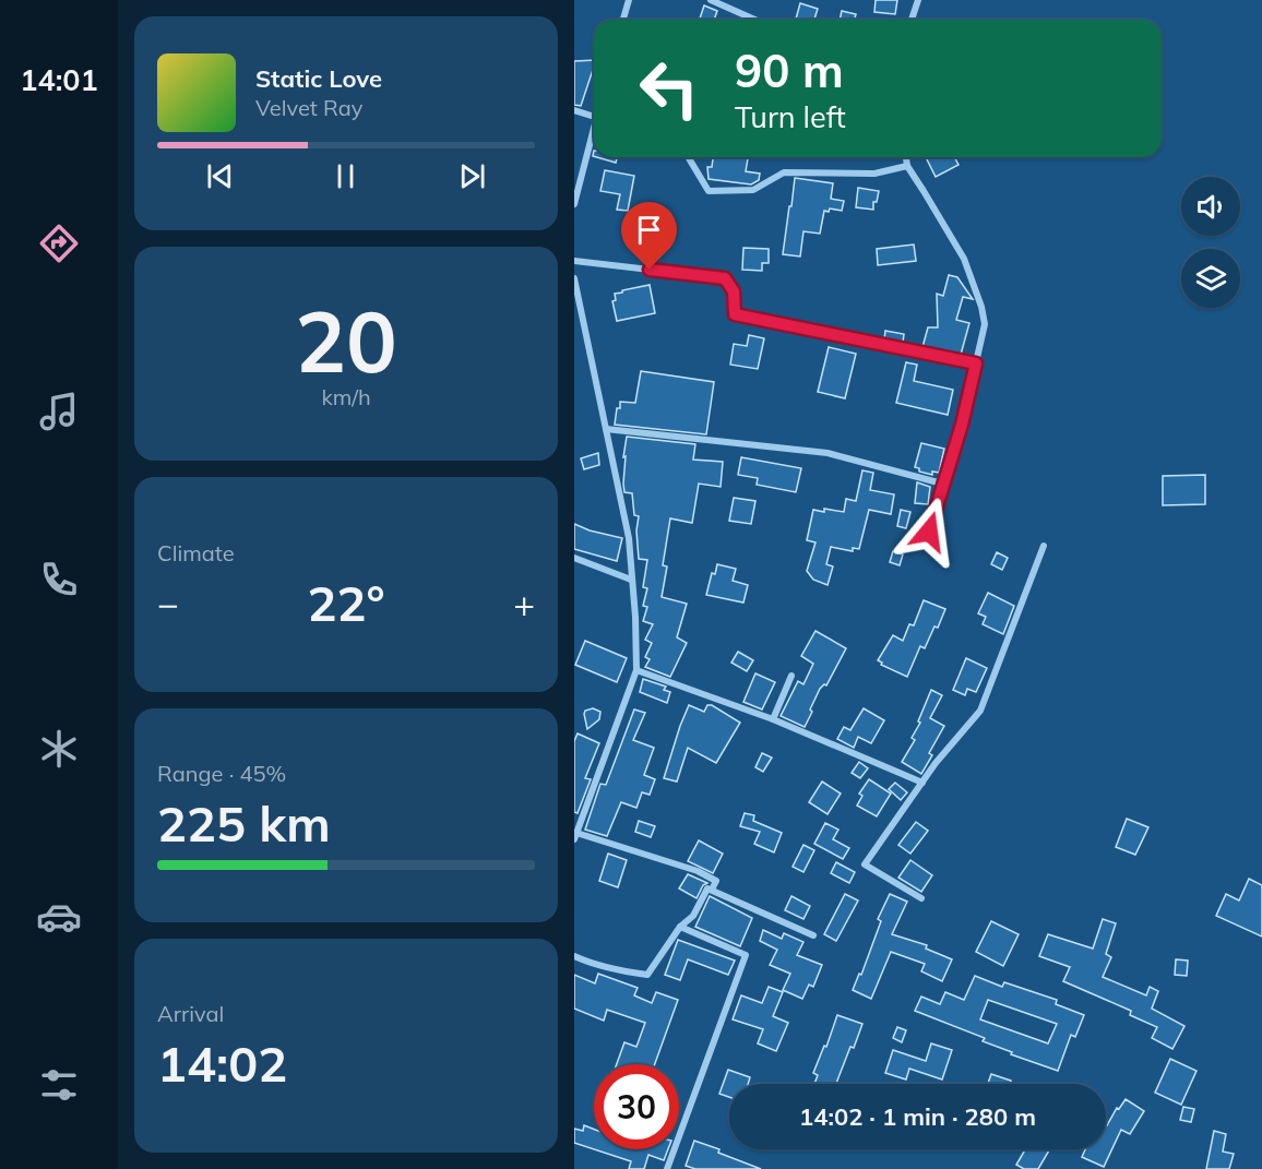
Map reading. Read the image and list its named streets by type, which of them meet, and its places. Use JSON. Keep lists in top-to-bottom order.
{
  "page": {
    "tabs": "14:01",
    "turn": ["90 m", "Turn left"],
    "song": ["Static Love", "Velvet Ray"],
    "tile": [
      ["20", "km/h"],
      "Climate",
      ["Range · 45%", "225 km"],
      ["Arrival", "14:02"]
    ],
    "heat": ["−", "22°", "+"],
    "limit": "30",
    "trip": "14:02 · 1 min · 280 m"
  }
}
